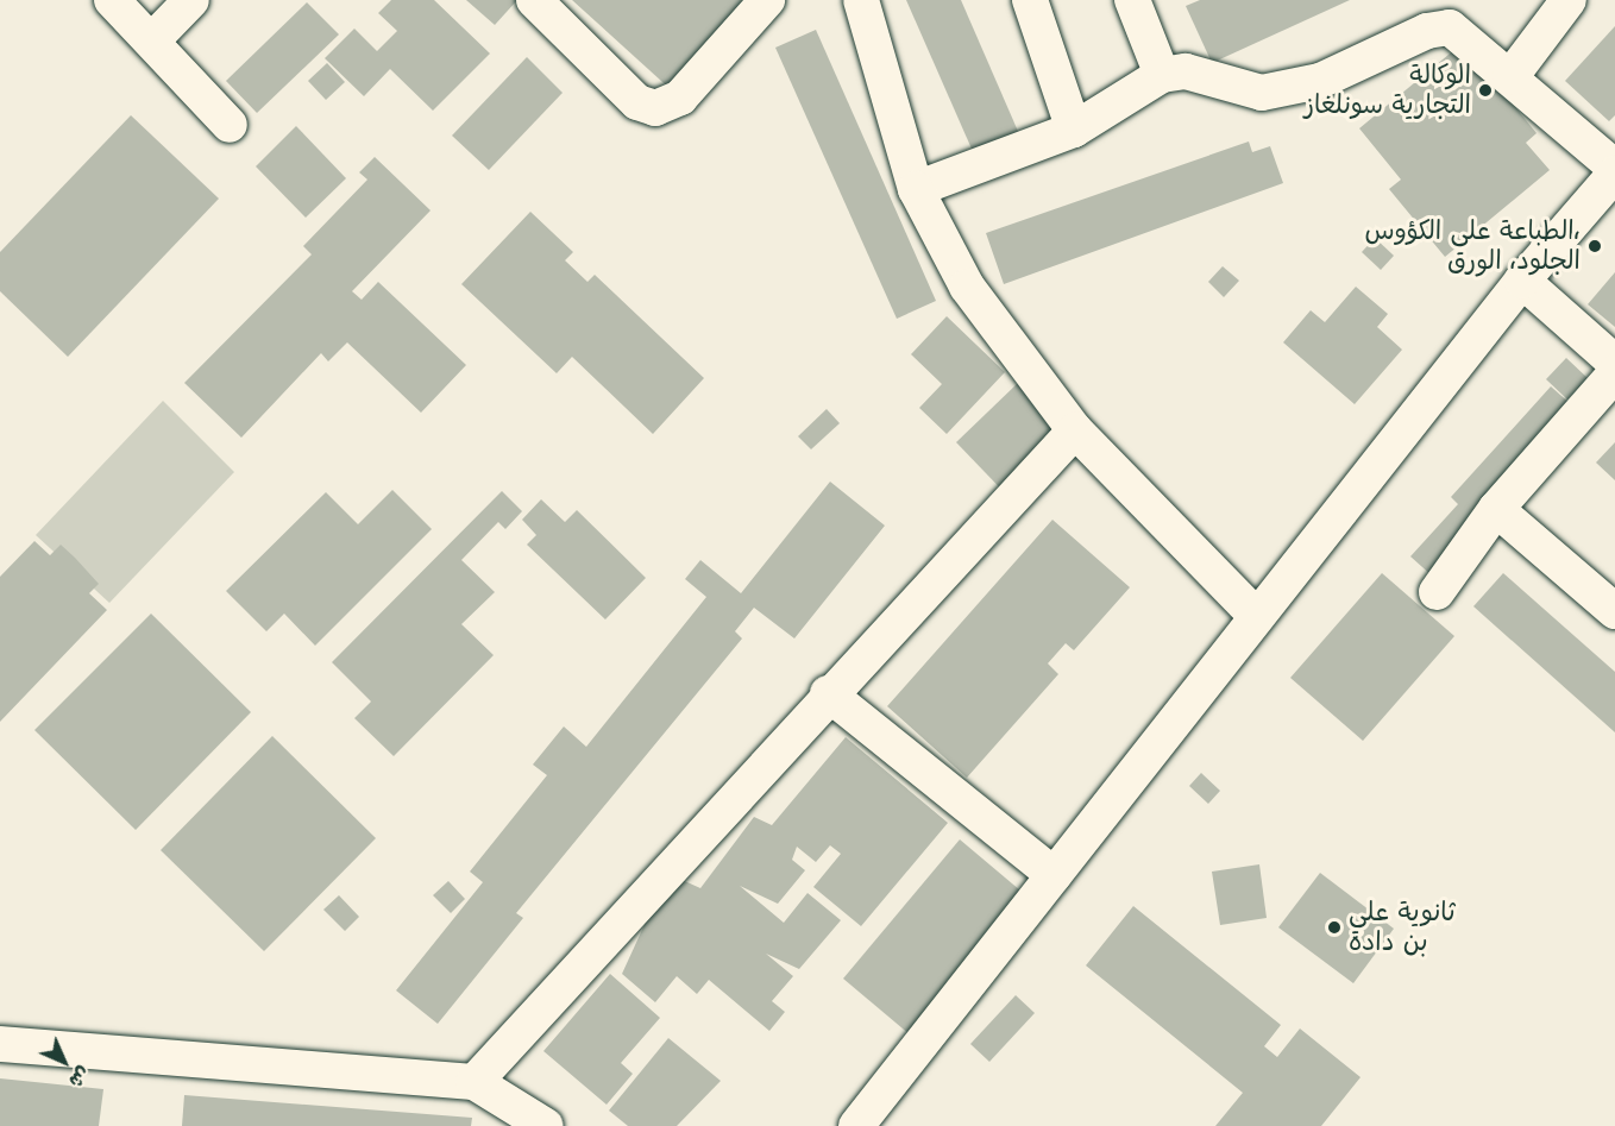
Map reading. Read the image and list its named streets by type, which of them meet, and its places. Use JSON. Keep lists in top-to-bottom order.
{
  "places": ["الوكالة التجارية سونلغاز", "الطباعة على الكؤوس، الجلود، الورق", "ثانوية علي بن دادة"],
  "north": "bottom right"
}
